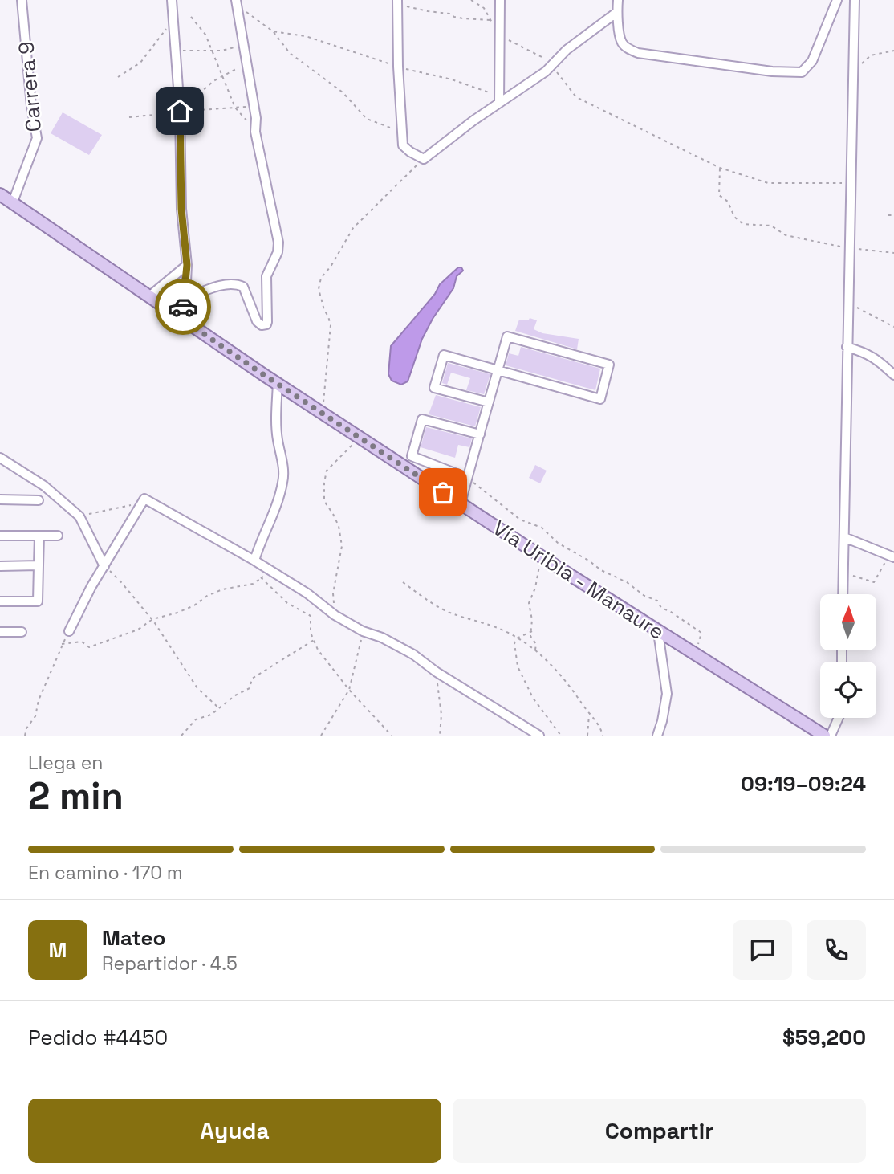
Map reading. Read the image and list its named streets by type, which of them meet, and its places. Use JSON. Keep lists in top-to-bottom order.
{
  "streets": {
    "main road": ["Vía Uribia - Manaure"],
    "street": ["Carrera 9"]
  },
  "crossings": [
    ["Carrera 9", "Vía Uribia - Manaure"]
  ],
  "north": "top",
  "page": {
    "heading": ["2 min", "Llega en", "09:19–09:24"],
    "panel": [
      "Mateo",
      "Repartidor · 4.5",
      "Pedido #4450",
      "$59,200"
    ],
    "bar": "En camino · 170 m",
    "round": "M",
    "buttons": ["Ayuda", "Compartir"]
  }
}
